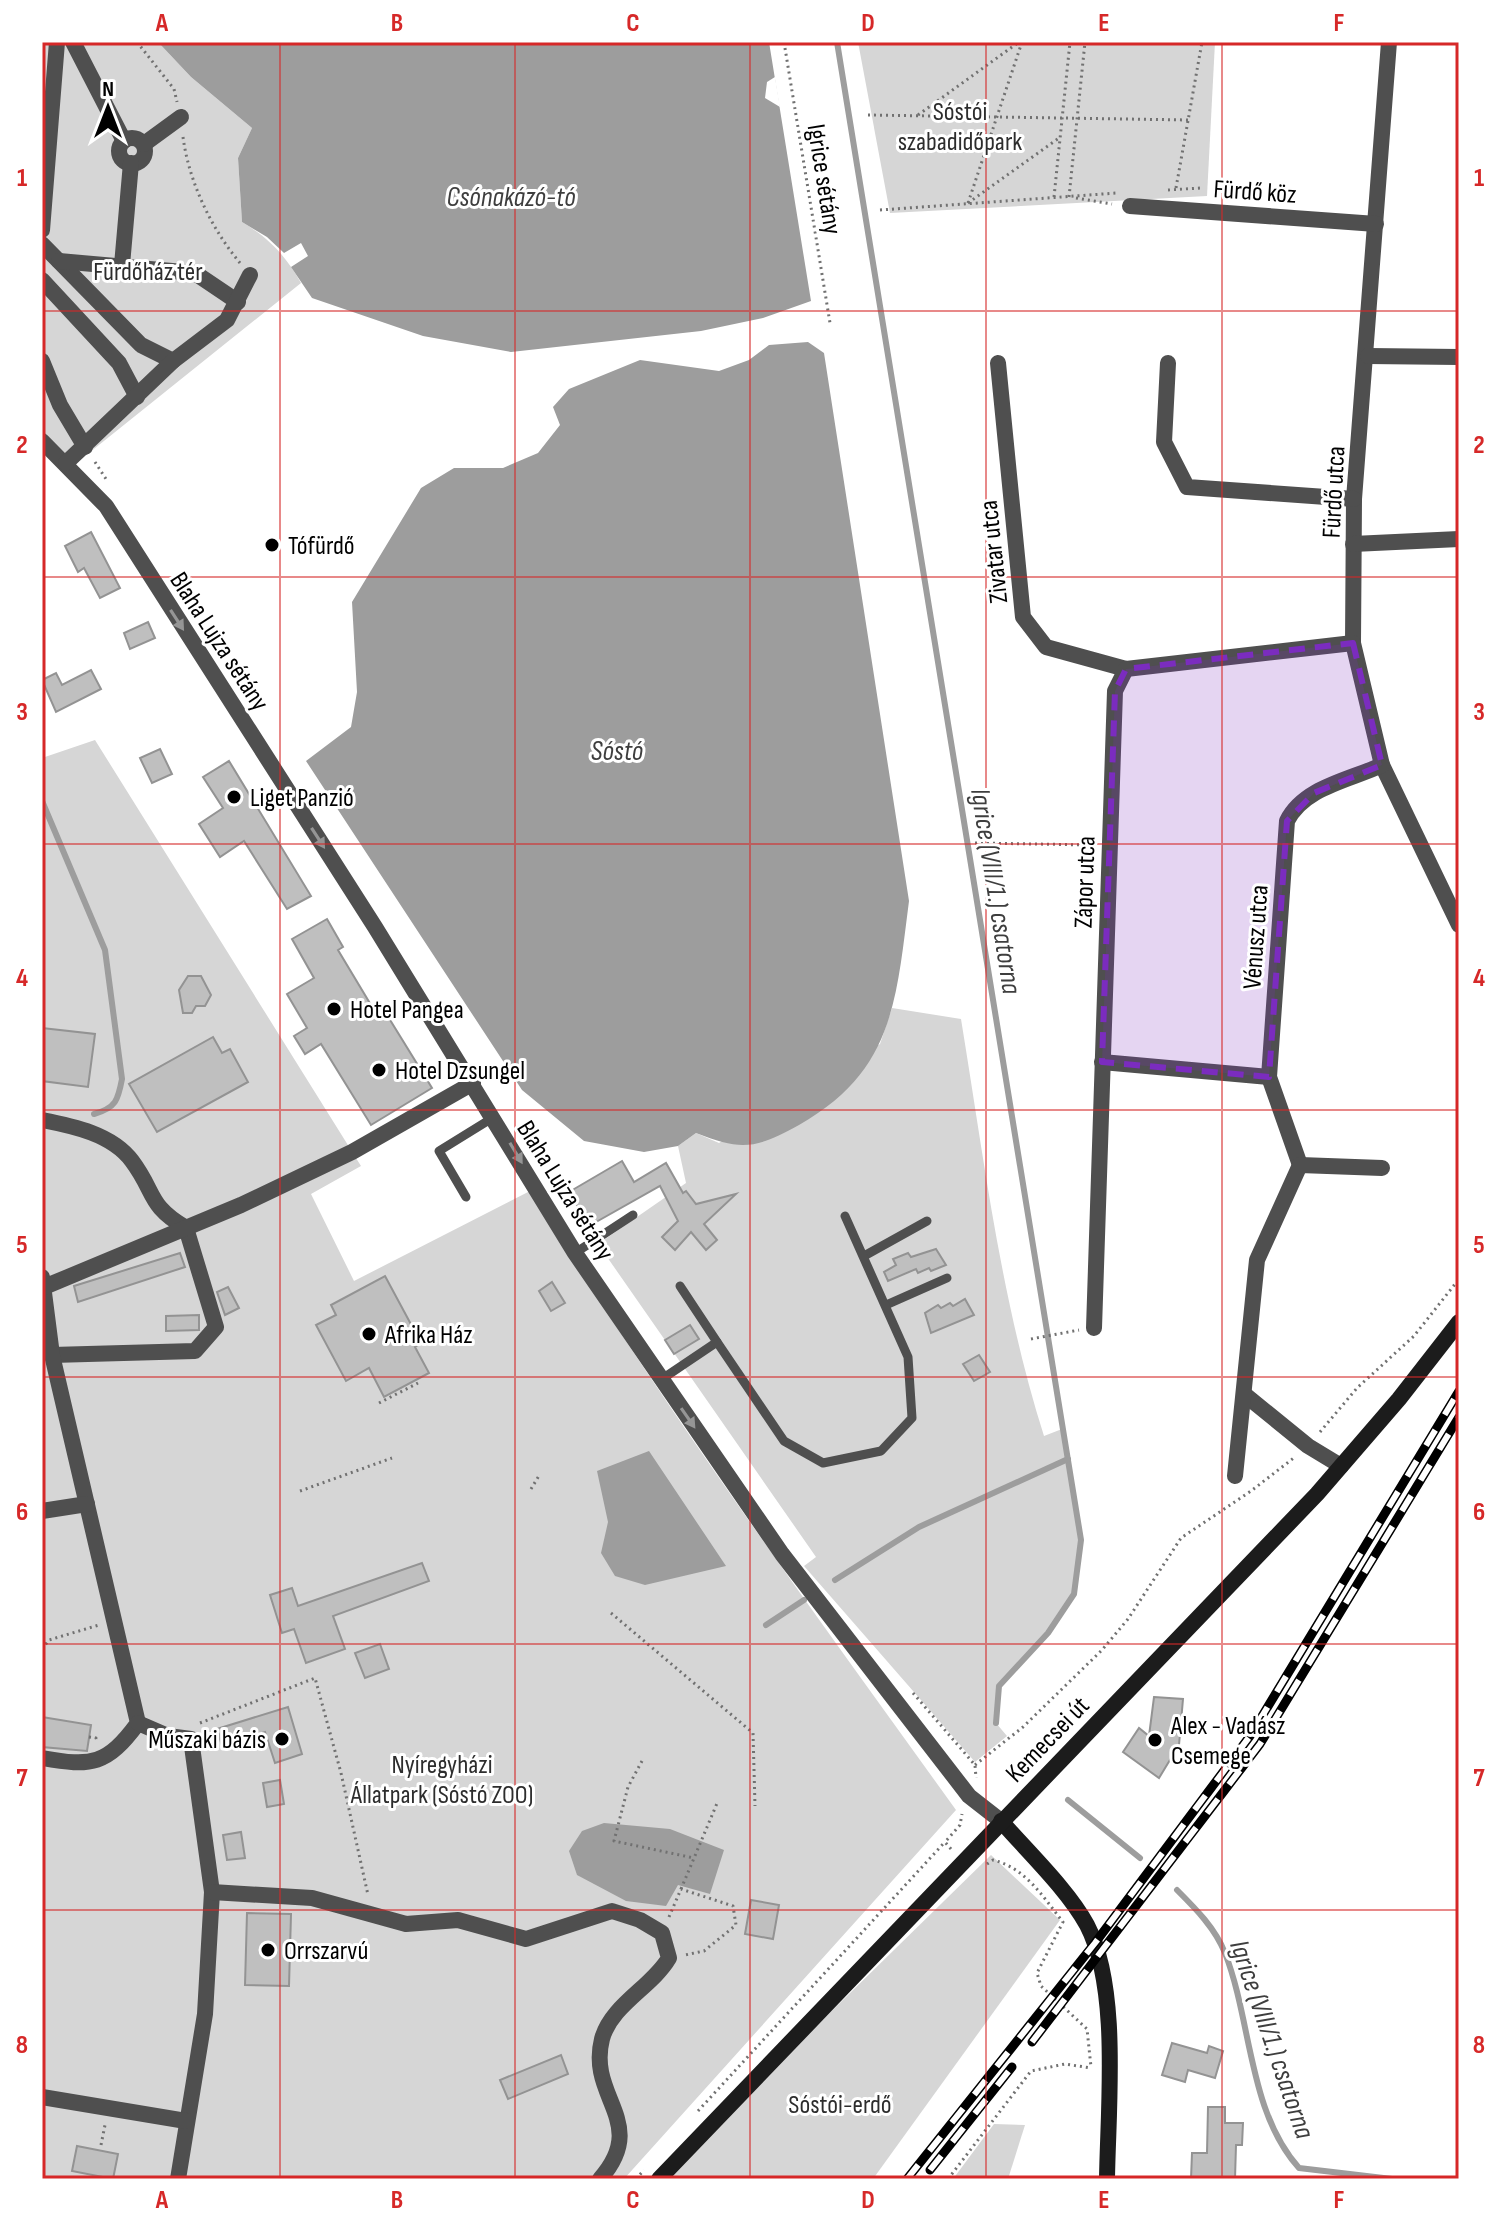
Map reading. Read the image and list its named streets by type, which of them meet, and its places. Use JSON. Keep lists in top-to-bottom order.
{
  "streets": {
    "main road": ["Kemecsei út"],
    "street": [
      "Fürdő köz",
      "Fürdő utca",
      "Zivatar utca",
      "Blaha Lujza sétány",
      "Zápor utca",
      "Vénusz utca"
    ],
    "path": ["Igrice sétány"]
  },
  "crossings": [
    ["Fürdő köz", "Fürdő utca"],
    ["Fürdő utca", "Vénusz utca"],
    ["Zivatar utca", "Zápor utca"],
    ["Blaha Lujza sétány", "Kemecsei út"]
  ],
  "one_way": ["Blaha Lujza sétány"],
  "water": ["Csónakázó-tó", "Sóstó", "Igrice (VIII/1.) csatorna"],
  "parks": [
    "Sóstói szabadidőpark",
    "Fürdőház tér",
    "Nyíregyházi Állatpark (Sóstó ZOO)",
    "Sóstói-erdő"
  ],
  "places": [
    "Tófürdő",
    "Liget Panzió",
    "Hotel Pangea",
    "Hotel Dzsungel",
    "Afrika Ház",
    "Műszaki bázis",
    "Alex - Vadász Csemege",
    "Orrszarvú"
  ],
  "north": "top",
  "grid": {
    "columns": [
      "A",
      "B",
      "C",
      "D",
      "E",
      "F"
    ],
    "rows": [
      "1",
      "2",
      "3",
      "4",
      "5",
      "6",
      "7",
      "8"
    ]
  }
}
